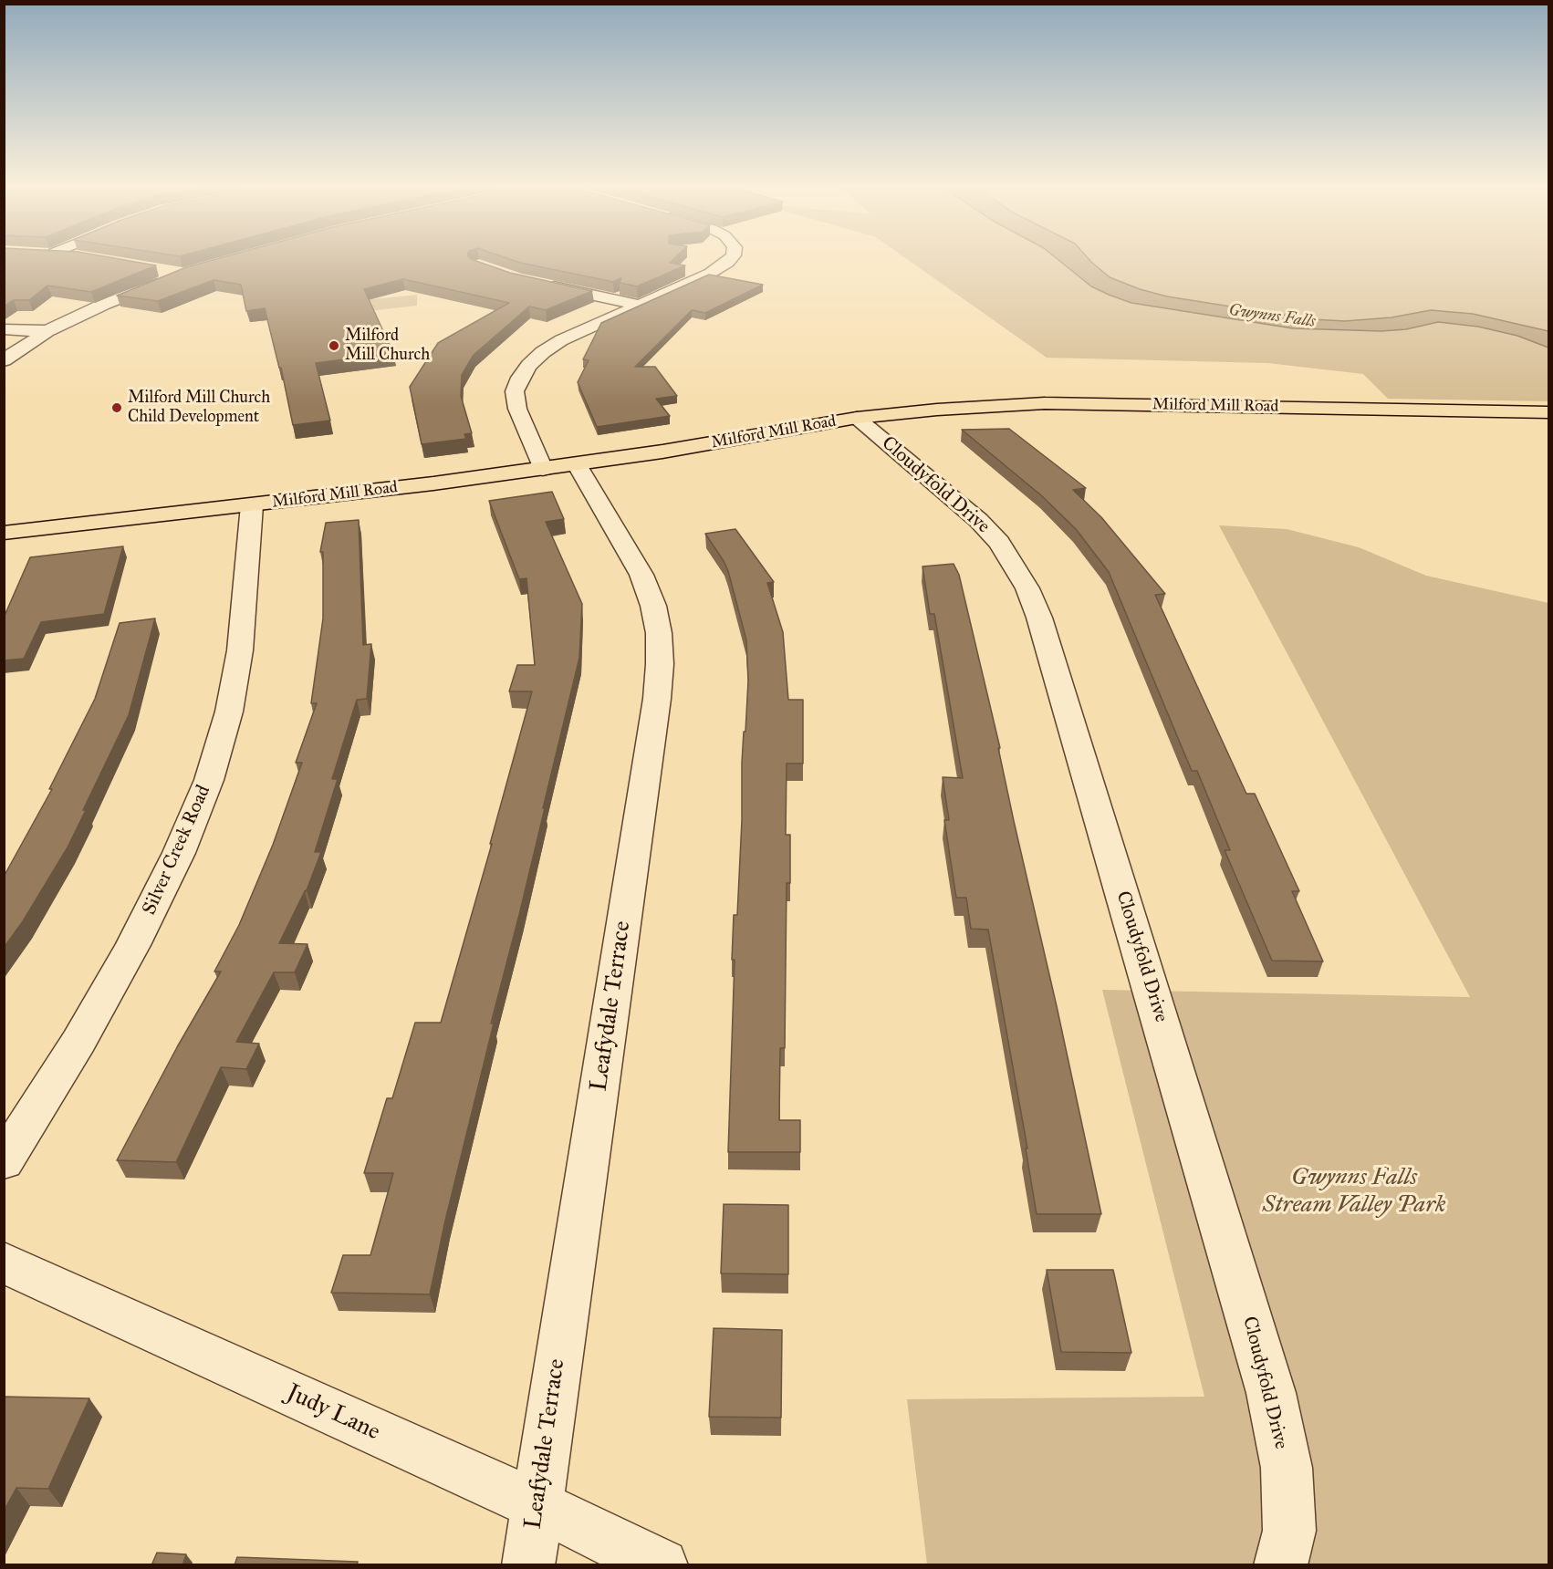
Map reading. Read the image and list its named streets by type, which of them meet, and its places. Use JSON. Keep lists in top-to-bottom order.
{
  "streets": {
    "main road": ["Milford Mill Road"],
    "street": [
      "Cloudyfold Drive",
      "Silver Creek Road",
      "Leafydale Terrace",
      "Judy Lane"
    ]
  },
  "crossings": [
    ["Milford Mill Road", "Cloudyfold Drive"],
    ["Milford Mill Road", "Silver Creek Road"],
    ["Milford Mill Road", "Leafydale Terrace"],
    ["Leafydale Terrace", "Judy Lane"]
  ],
  "water": ["Gwynns Falls"],
  "parks": ["Gwynns Falls Stream Valley Park"],
  "places": ["Milford Mill Church", "Milford Mill Church Child Development"]
}
